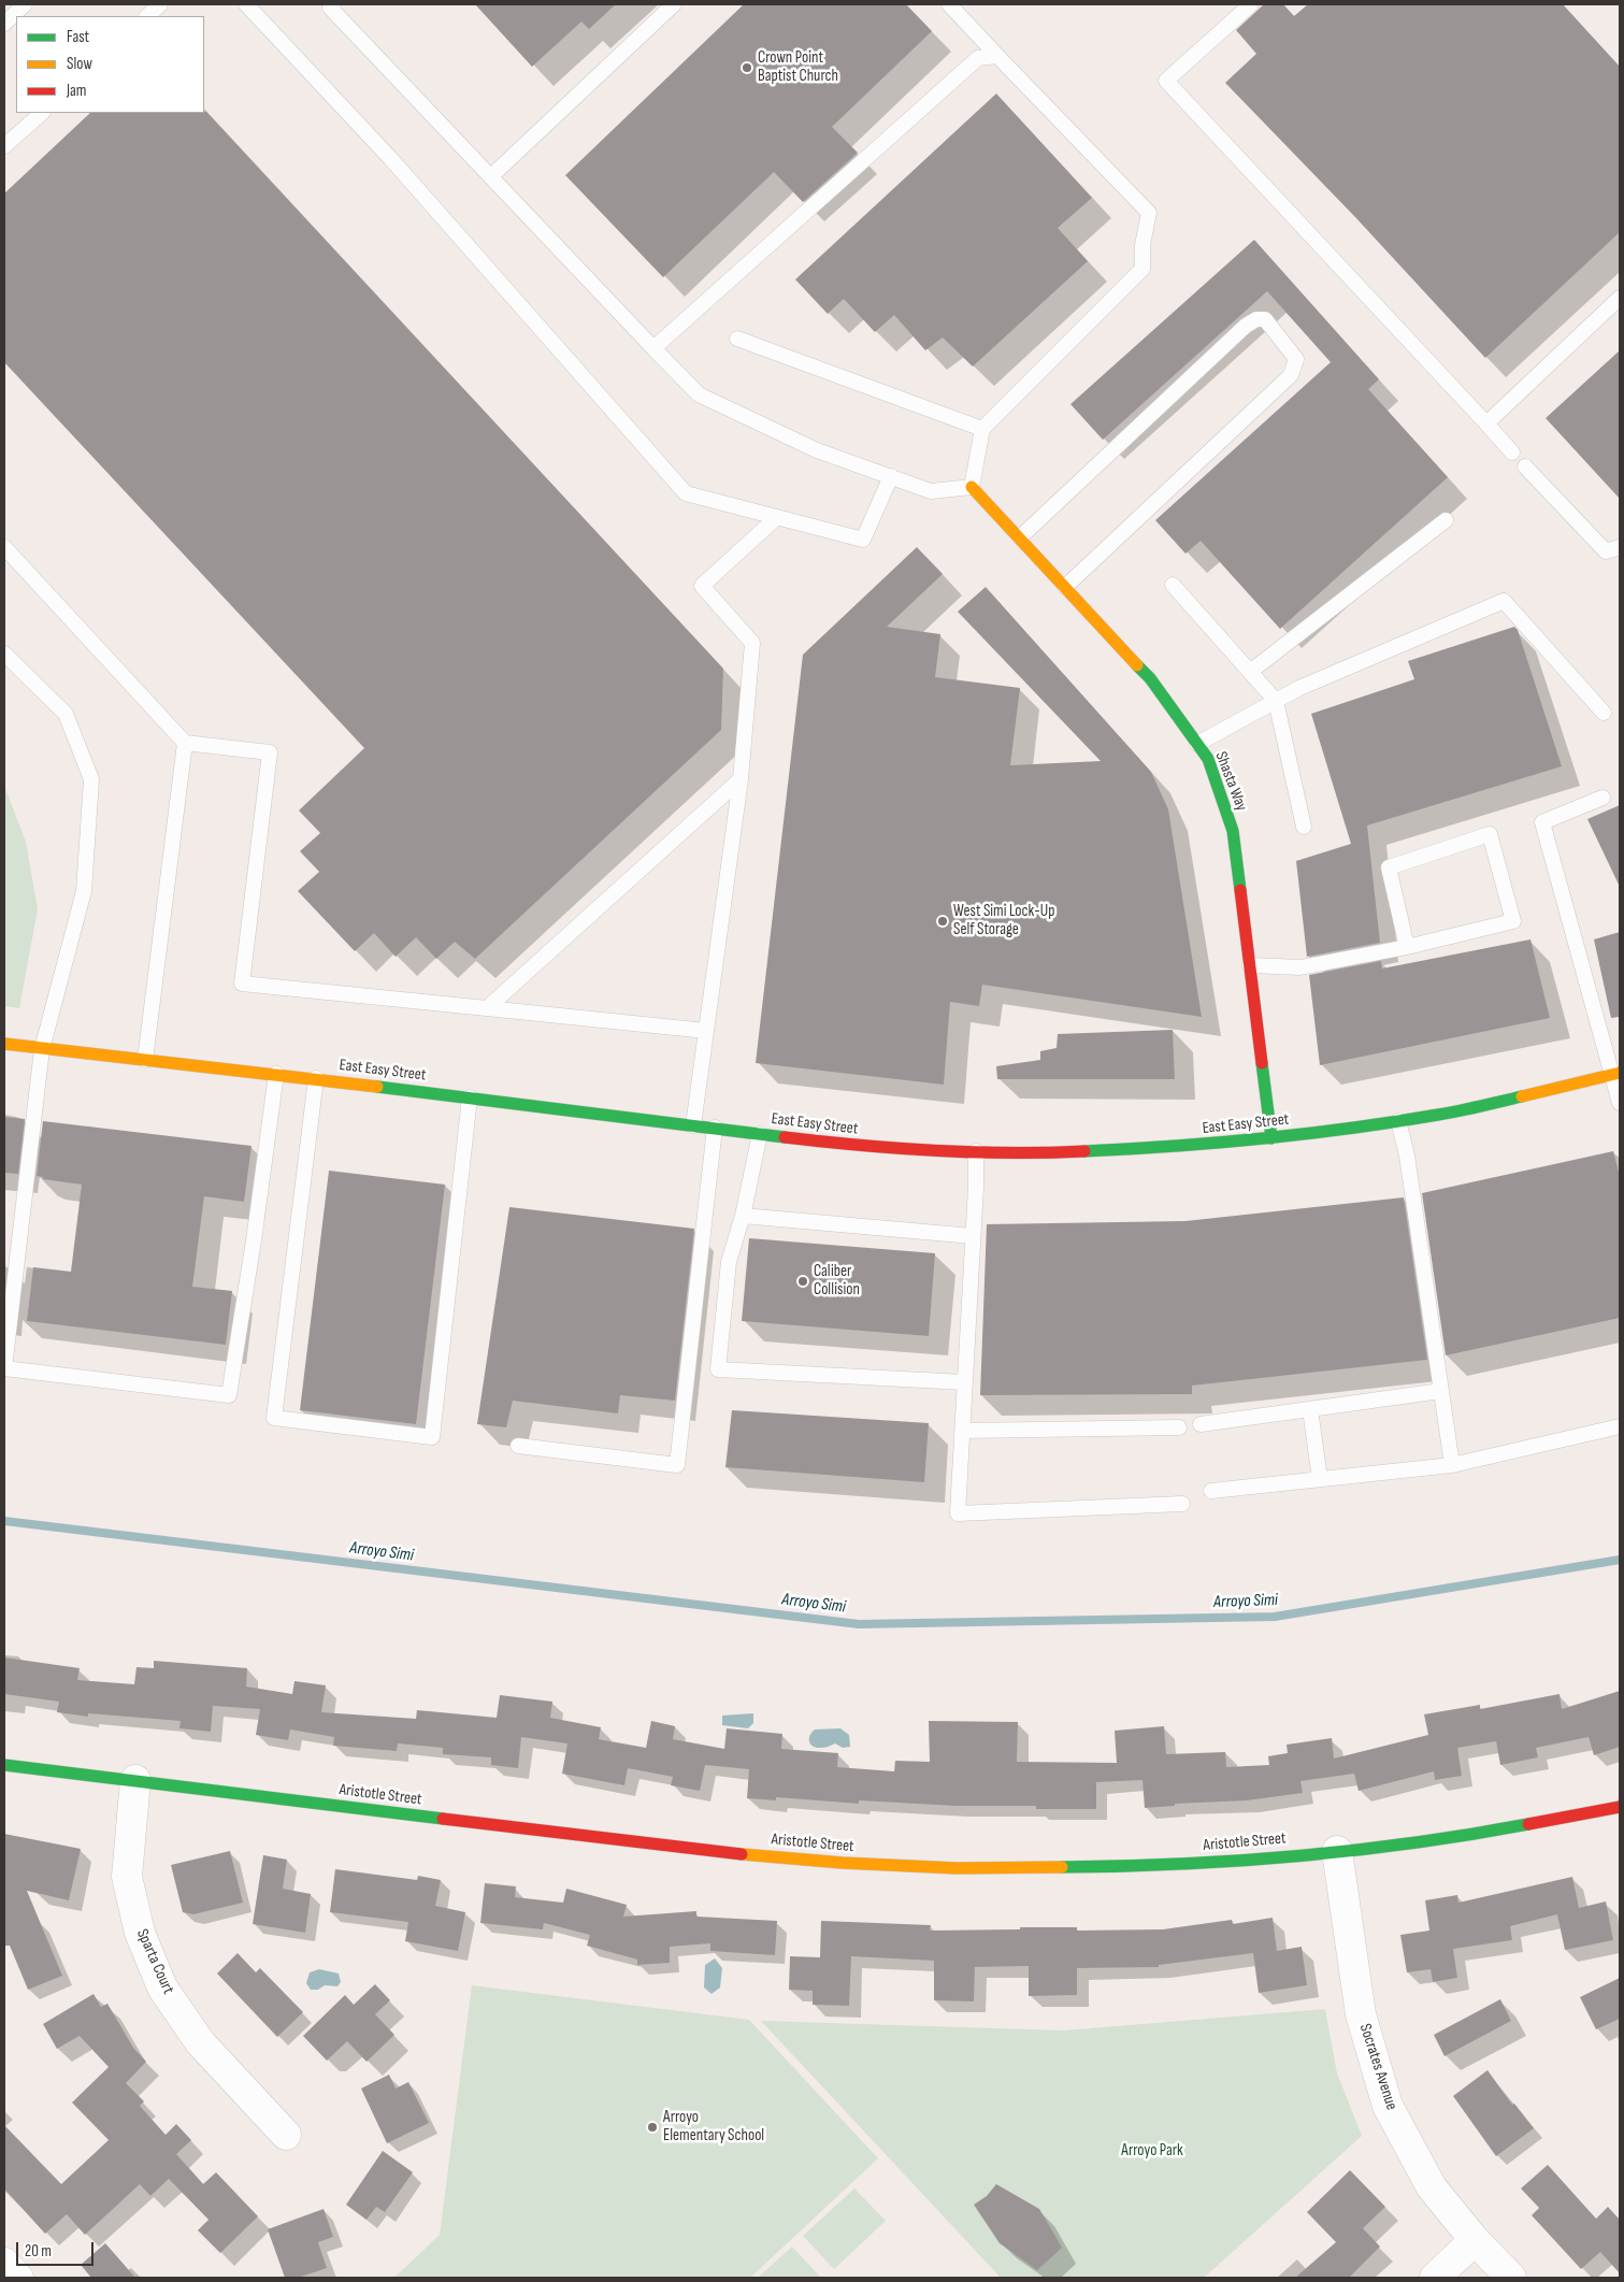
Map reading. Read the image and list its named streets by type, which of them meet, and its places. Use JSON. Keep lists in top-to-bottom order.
{
  "streets": {
    "street": [
      "Shasta Way",
      "East Easy Street",
      "Aristotle Street",
      "Sparta Court",
      "Socrates Avenue"
    ]
  },
  "crossings": [
    ["Shasta Way", "East Easy Street"],
    ["Aristotle Street", "Sparta Court"],
    ["Aristotle Street", "Socrates Avenue"]
  ],
  "water": ["Arroyo Simi"],
  "parks": ["Arroyo Park"],
  "places": [
    "Crown Point Baptist Church",
    "West Simi Lock-Up Self Storage",
    "Caliber Collision",
    "Arroyo Elementary School"
  ],
  "legend": ["Fast", "Slow", "Jam"],
  "scale_bar": "20 m"
}
